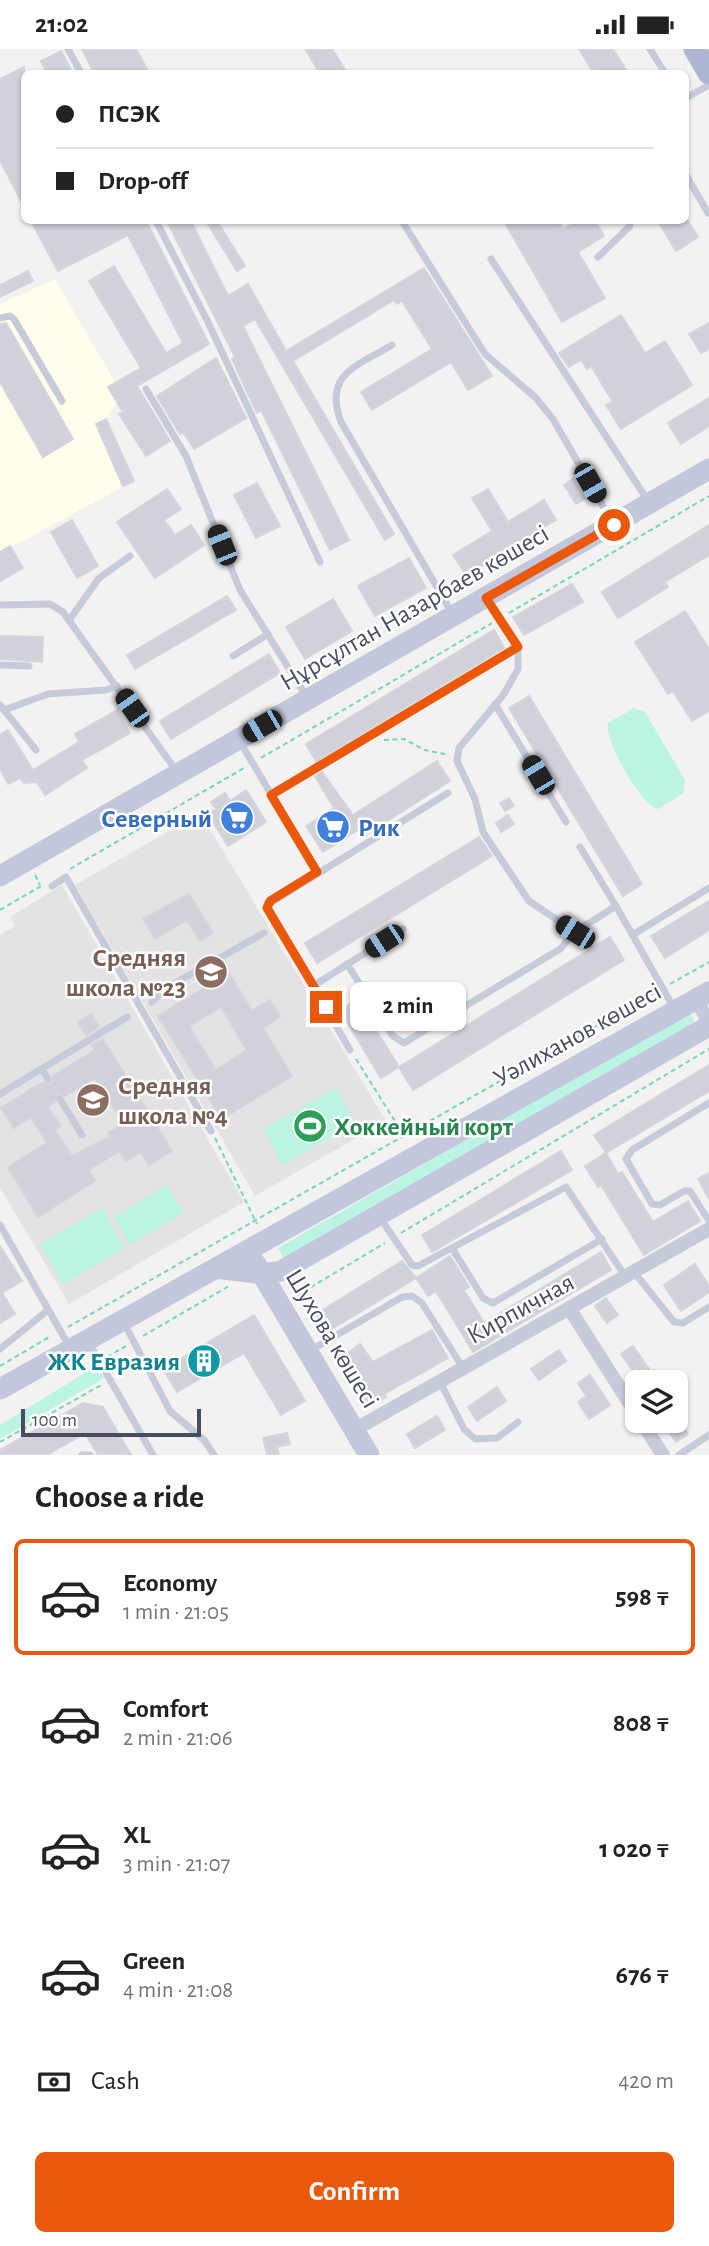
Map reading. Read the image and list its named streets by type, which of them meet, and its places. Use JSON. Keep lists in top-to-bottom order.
{
  "streets": {
    "main road": ["Нұрсұлтан Назарбаев көшесі", "Уәлиханов көшесі", "Шухова көшесі"],
    "street": ["Кирпичная"]
  },
  "crossings": [
    ["Уәлиханов көшесі", "Шухова көшесі"],
    ["Кирпичная", "Шухова көшесі"]
  ],
  "places": {
    "supermarket": ["Северный", "Рик"],
    "school or university": ["Средняя школа №23", "Средняя школа №4"],
    "sports": ["Хоккейный корт"],
    "building": ["ЖК Евразия"]
  },
  "scale_bar": "100 m",
  "page": {
    "status": "21:02",
    "banner": ["ПСЭК", "Drop-off"],
    "bubble": "2 min",
    "scale": "100 m",
    "heading": "Choose a ride",
    "list": [
      {
        "name": "Economy",
        "note": "1 min · 21:05",
        "value": "598 ₸"
      },
      {
        "name": "Comfort",
        "note": "2 min · 21:06",
        "value": "808 ₸"
      },
      {
        "name": "XL",
        "note": "3 min · 21:07",
        "value": "1 020 ₸"
      },
      {
        "name": "Green",
        "note": "4 min · 21:08",
        "value": "676 ₸"
      }
    ],
    "pay": ["Cash", "420 m"],
    "buttons": "Confirm"
  }
}
